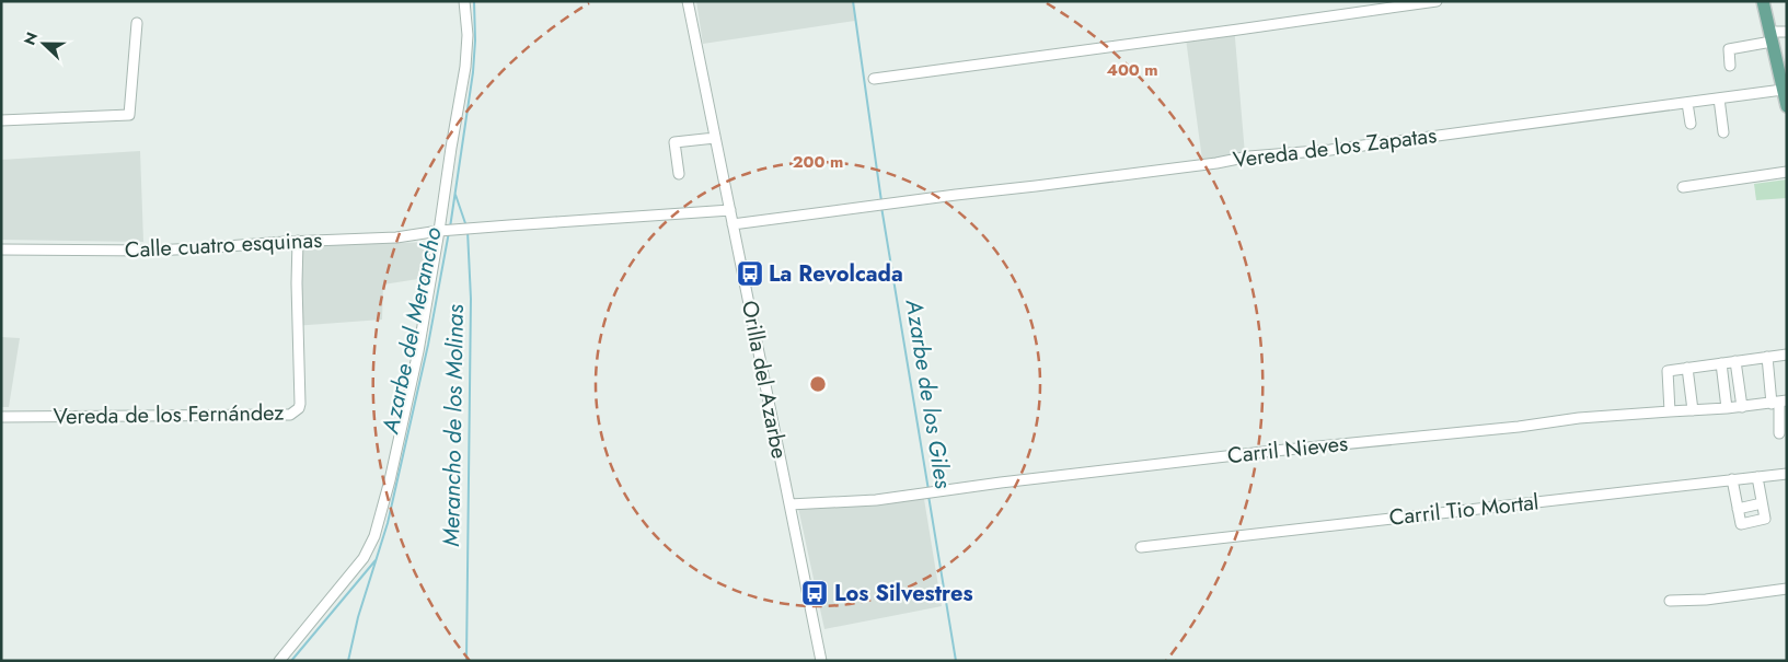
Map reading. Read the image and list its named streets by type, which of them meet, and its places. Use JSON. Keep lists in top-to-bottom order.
{
  "streets": {
    "street": [
      "Vereda de los Zapatas",
      "Calle cuatro esquinas",
      "Orilla del Azarbe",
      "Vereda de los Fernández",
      "Carril Nieves",
      "Carril Tio Mortal"
    ]
  },
  "crossings": [
    ["Vereda de los Zapatas", "Orilla del Azarbe"],
    ["Calle cuatro esquinas", "Orilla del Azarbe"],
    ["Calle cuatro esquinas", "Vereda de los Fernández"],
    ["Orilla del Azarbe", "Carril Nieves"]
  ],
  "water": ["Azarbe del Merancho", "Azarbe de los Giles", "Merancho de los Molinas"],
  "places": {
    "bus stop": ["La Revolcada", "Los Silvestres"]
  },
  "north": "left",
  "rings": ["400 m", "200 m"]
}
